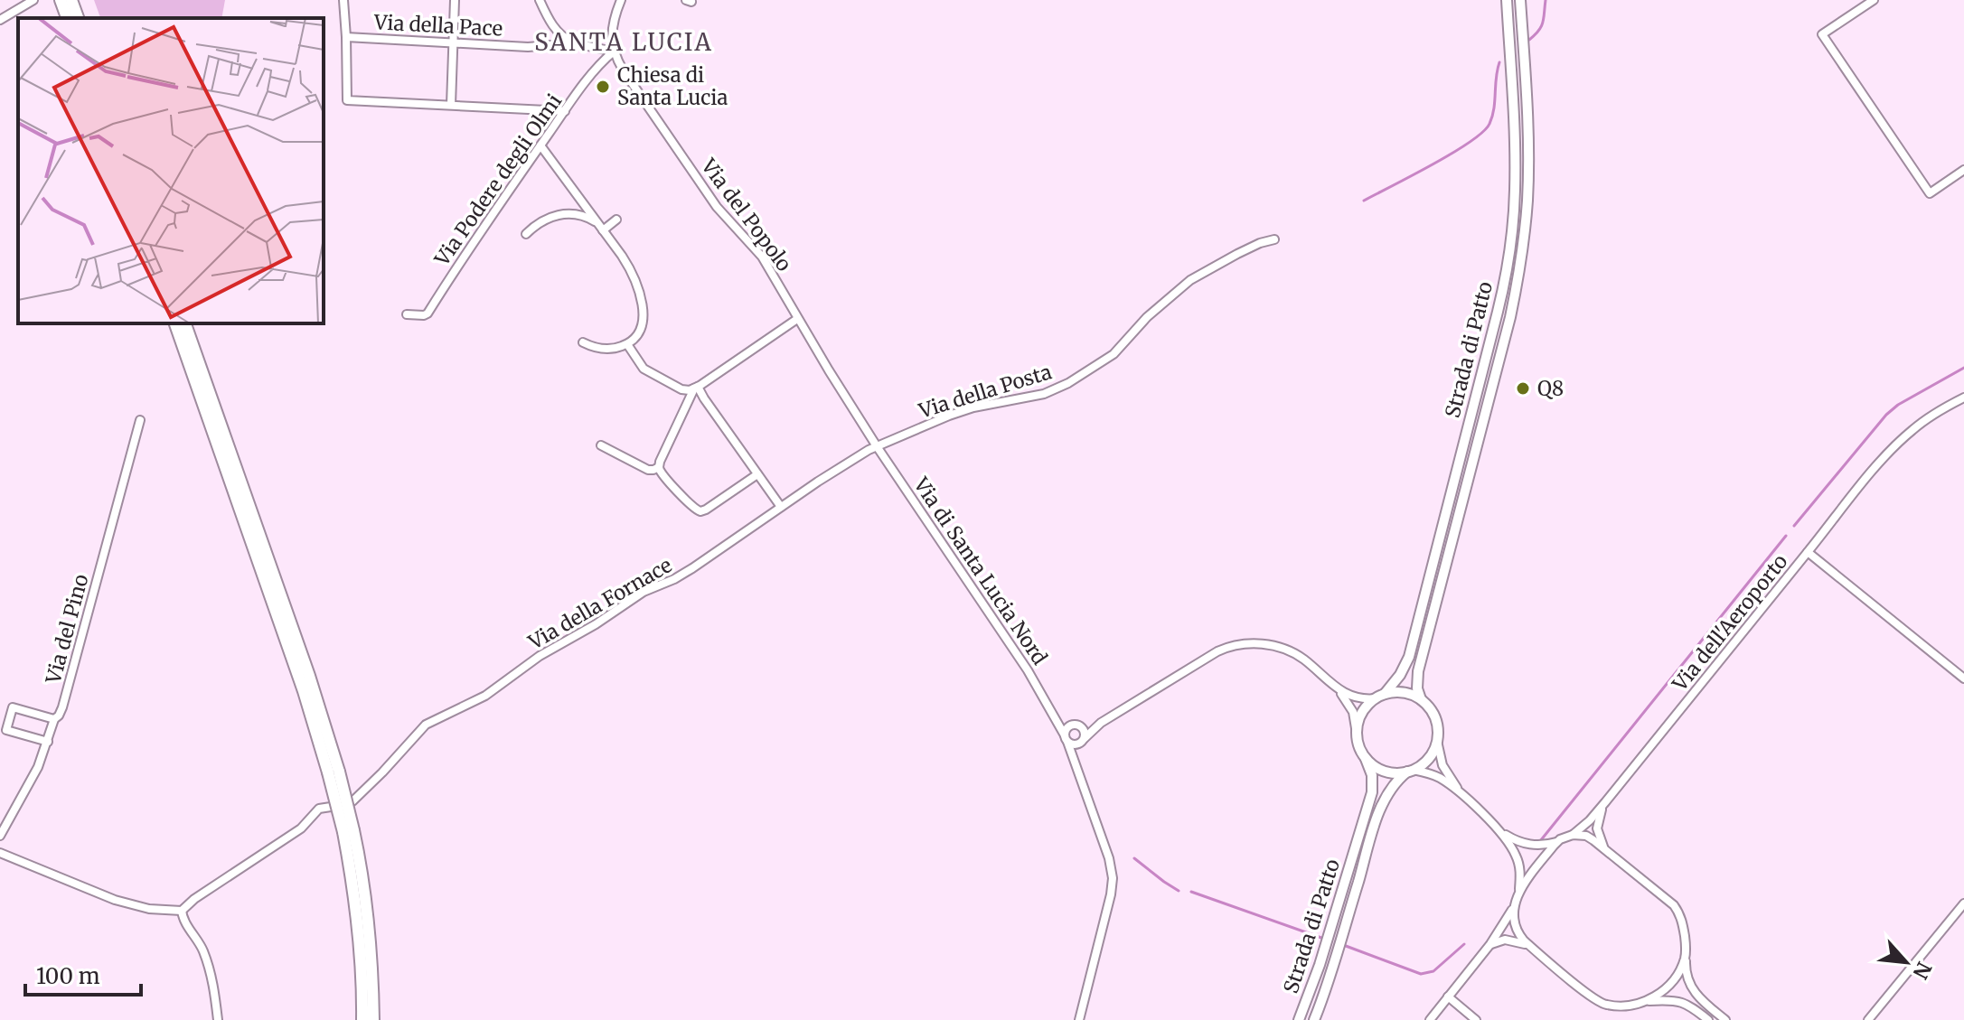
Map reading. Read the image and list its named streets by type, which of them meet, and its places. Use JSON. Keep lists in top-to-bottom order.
{
  "streets": {
    "main road": ["Strada di Patto"],
    "street": [
      "Via della Pace",
      "Via Podere degli Olmi",
      "Via del Popolo",
      "Via della Posta",
      "Via di Santa Lucia Nord",
      "Via della Fornace",
      "Via dell'Aeroporto",
      "Via del Pino"
    ]
  },
  "crossings": [
    ["Via della Pace", "Via Podere degli Olmi"],
    ["Via della Pace", "Via del Popolo"],
    ["Via Podere degli Olmi", "Via del Popolo"],
    ["Via del Popolo", "Via della Posta"],
    ["Via del Popolo", "Via di Santa Lucia Nord"],
    ["Via del Popolo", "Via della Fornace"],
    ["Via della Posta", "Via di Santa Lucia Nord"],
    ["Via della Posta", "Via della Fornace"],
    ["Via di Santa Lucia Nord", "Via della Fornace"]
  ],
  "districts": ["SANTA LUCIA"],
  "places": ["Chiesa di Santa Lucia", "Q8"],
  "scale_bar": "100 m",
  "north": "bottom right"
}
